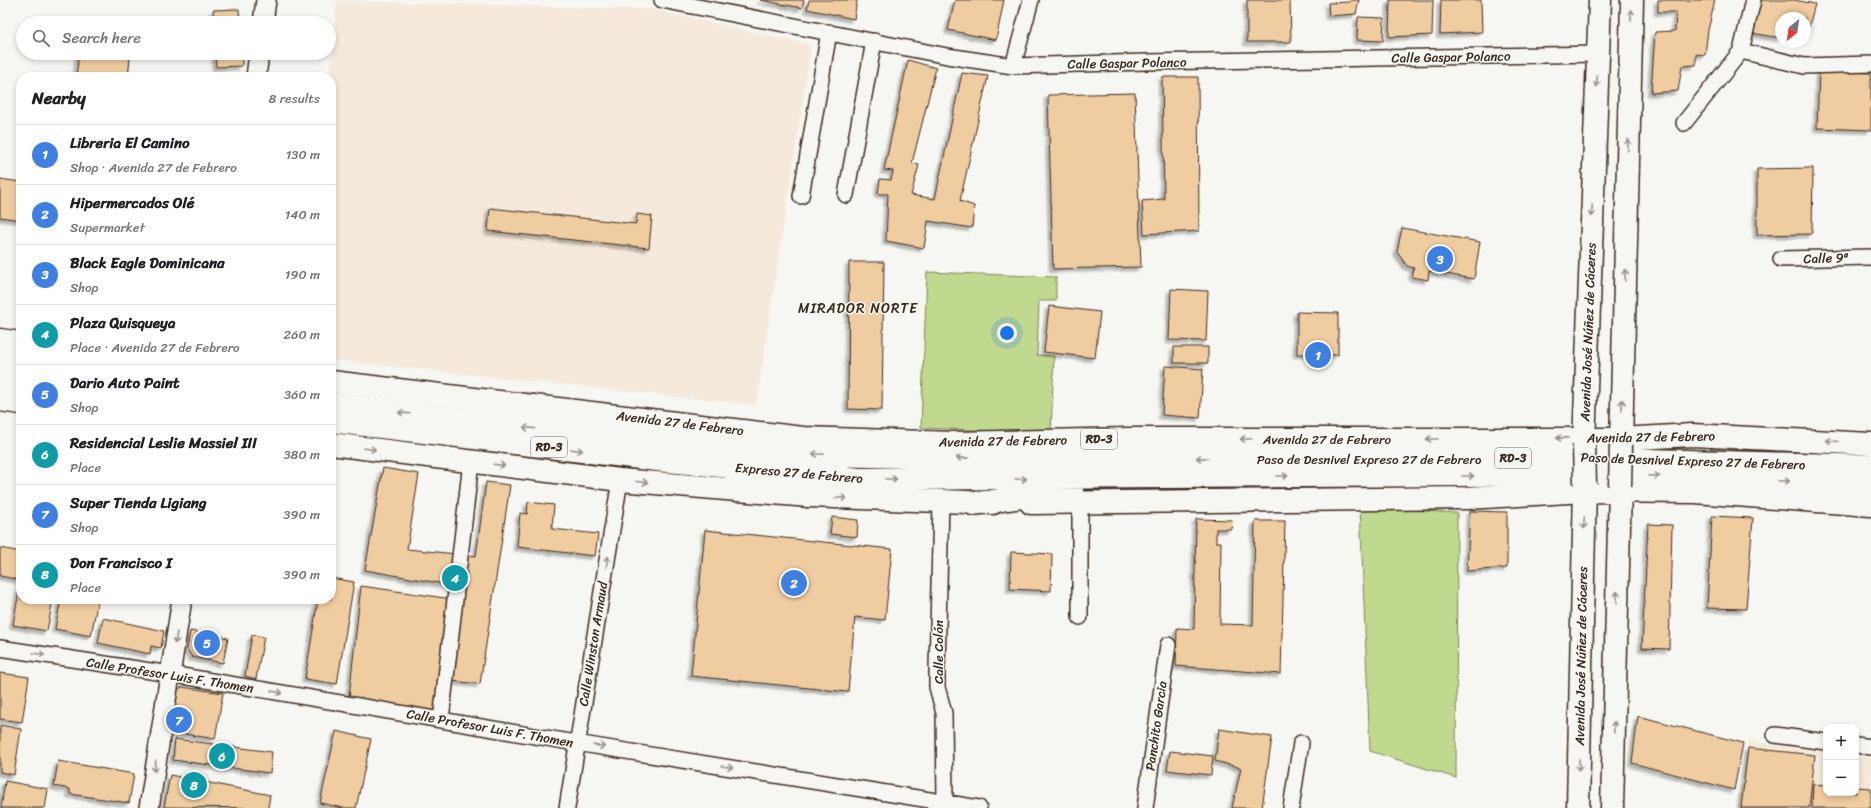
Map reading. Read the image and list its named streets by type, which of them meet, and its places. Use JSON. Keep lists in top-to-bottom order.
{
  "streets": {
    "main road": [
      "Avenida José Núñez de Cáceres",
      "Avenida 27 de Febrero",
      "RD-3",
      "Paso de Desnivel Expreso 27 de Febrero",
      "Expreso 27 de Febrero"
    ],
    "street": [
      "Calle Gaspar Polanco",
      "Calle 9ª",
      "Calle Winston Armaud",
      "Calle Colón",
      "Calle Profesor Luis F. Thomen",
      "Panchito Garcia"
    ]
  },
  "crossings": [
    ["Calle Gaspar Polanco", "Avenida José Núñez de Cáceres"],
    ["Avenida José Núñez de Cáceres", "Avenida 27 de Febrero"],
    ["Avenida José Núñez de Cáceres", "RD-3"],
    ["RD-3", "Expreso 27 de Febrero"],
    ["RD-3", "Calle Winston Armaud"],
    ["RD-3", "Calle Colón"],
    ["Paso de Desnivel Expreso 27 de Febrero", "Expreso 27 de Febrero"],
    ["Calle Winston Armaud", "Calle Profesor Luis F. Thomen"],
    ["Calle Colón", "Calle Profesor Luis F. Thomen"]
  ],
  "one_way": ["Calle Winston Armaud", "Calle Profesor Luis F. Thomen"],
  "districts": ["MIRADOR NORTE"],
  "north": "bottom left",
  "page": {
    "search": "Search here",
    "heading": ["Nearby", "8 results"],
    "list": [
      {
        "mark": "1",
        "name": "Libreria El Camino",
        "note": "Shop · Avenida 27 de Febrero",
        "value": "130 m"
      },
      {
        "mark": "2",
        "name": "Hipermercados Olé",
        "note": "Supermarket",
        "value": "140 m"
      },
      {
        "mark": "3",
        "name": "Black Eagle Dominicana",
        "note": "Shop",
        "value": "190 m"
      },
      {
        "mark": "4",
        "name": "Plaza Quisqueya",
        "note": "Place · Avenida 27 de Febrero",
        "value": "260 m"
      },
      {
        "mark": "5",
        "name": "Dario Auto Paint",
        "note": "Shop",
        "value": "360 m"
      },
      {
        "mark": "6",
        "name": "Residencial Leslie Massiel III",
        "note": "Place",
        "value": "380 m"
      },
      {
        "mark": "7",
        "name": "Super Tienda Ligiang",
        "note": "Shop",
        "value": "390 m"
      },
      {
        "mark": "8",
        "name": "Don Francisco I",
        "note": "Place",
        "value": "390 m"
      }
    ],
    "pins": [
      "3",
      "1",
      "4",
      "2",
      "5",
      "7",
      "6",
      "8"
    ],
    "map_buttons": ["+", "−"]
  }
}
